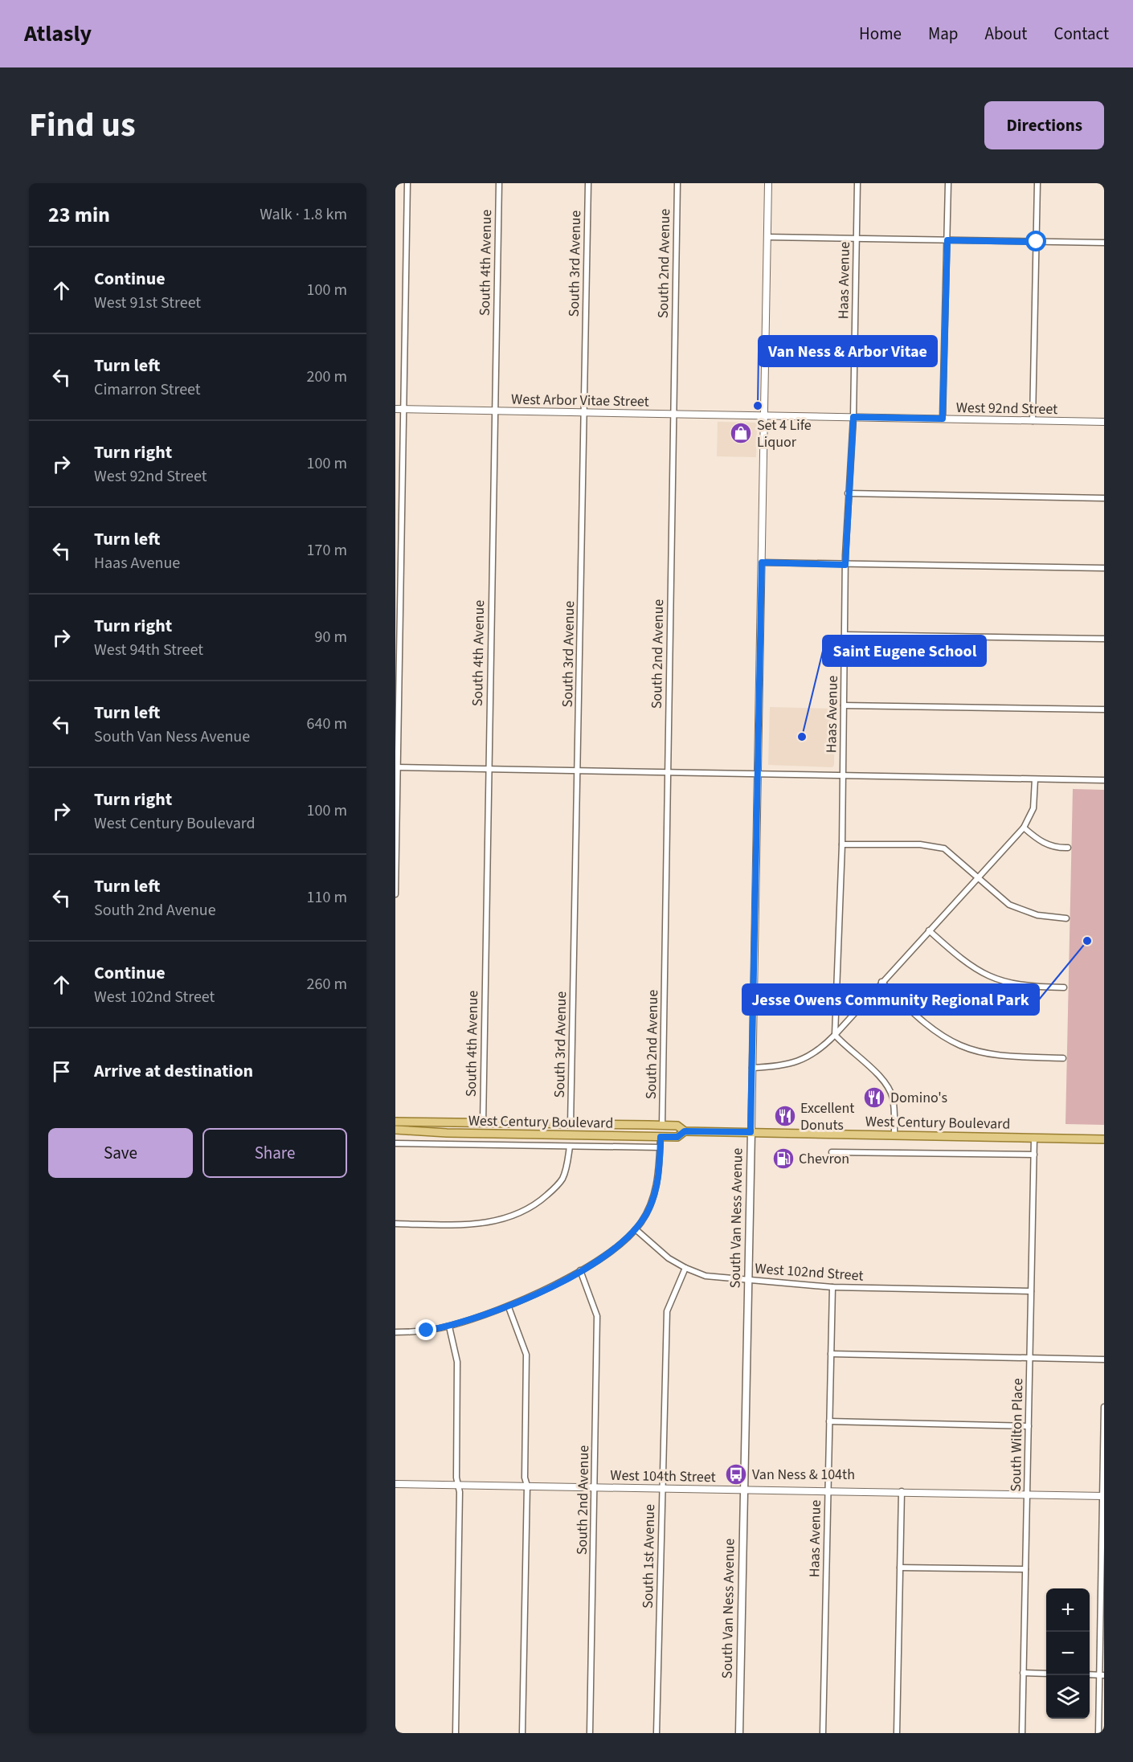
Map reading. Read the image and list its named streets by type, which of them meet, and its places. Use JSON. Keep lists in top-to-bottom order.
{
  "streets": {
    "main road": ["West Century Boulevard", "South Van Ness Avenue"],
    "street": [
      "South 4th Avenue",
      "South 3rd Avenue",
      "South 2nd Avenue",
      "Haas Avenue",
      "West Arbor Vitae Street",
      "West 92nd Street",
      "West 102nd Street",
      "South Wilton Place",
      "West 104th Street",
      "South 1st Avenue"
    ]
  },
  "crossings": [
    ["South 4th Avenue", "West Arbor Vitae Street"],
    ["South 4th Avenue", "West Century Boulevard"],
    ["South 3rd Avenue", "West Arbor Vitae Street"],
    ["South 3rd Avenue", "West Century Boulevard"],
    ["South 2nd Avenue", "West Arbor Vitae Street"],
    ["South 2nd Avenue", "West Century Boulevard"],
    ["South 2nd Avenue", "West 104th Street"],
    ["Haas Avenue", "West 92nd Street"],
    ["Haas Avenue", "West 102nd Street"],
    ["Haas Avenue", "West 104th Street"],
    ["West Arbor Vitae Street", "West 92nd Street"],
    ["West Arbor Vitae Street", "South Van Ness Avenue"],
    ["West 92nd Street", "South Van Ness Avenue"],
    ["West Century Boulevard", "South Van Ness Avenue"],
    ["West Century Boulevard", "South Wilton Place"],
    ["South Van Ness Avenue", "West 102nd Street"],
    ["South Van Ness Avenue", "West 104th Street"],
    ["West 102nd Street", "South Wilton Place"],
    ["West 102nd Street", "South 1st Avenue"],
    ["South Wilton Place", "West 104th Street"],
    ["West 104th Street", "South 1st Avenue"]
  ],
  "places": {
    "other": ["Van Ness & Arbor Vitae", "Saint Eugene School", "Jesse Owens Community Regional Park"],
    "shop": ["Set 4 Life Liquor"],
    "restaurant": ["Domino's", "Excellent Donuts"],
    "fuel station": ["Chevron"],
    "bus stop": ["Van Ness & 104th"]
  },
  "page": {
    "header": "Atlasly",
    "nav": [
      "Home",
      "Map",
      "About",
      "Contact"
    ],
    "title": "Find us",
    "buttons": [
      "Directions",
      ["Save", "Share"]
    ],
    "heading": ["23 min", "Walk · 1.8 km"],
    "list": [
      ["Continue", "West 91st Street", "100 m"],
      ["Turn left", "Cimarron Street", "200 m"],
      ["Turn right", "West 92nd Street", "100 m"],
      ["Turn left", "Haas Avenue", "170 m"],
      ["Turn right", "West 94th Street", "90 m"],
      ["Turn left", "South Van Ness Avenue", "640 m"],
      ["Turn right", "West Century Boulevard", "100 m"],
      ["Turn left", "South 2nd Avenue", "110 m"],
      ["Continue", "West 102nd Street", "260 m"],
      "Arrive at destination"
    ],
    "map_buttons": ["+", "−"]
  }
}
